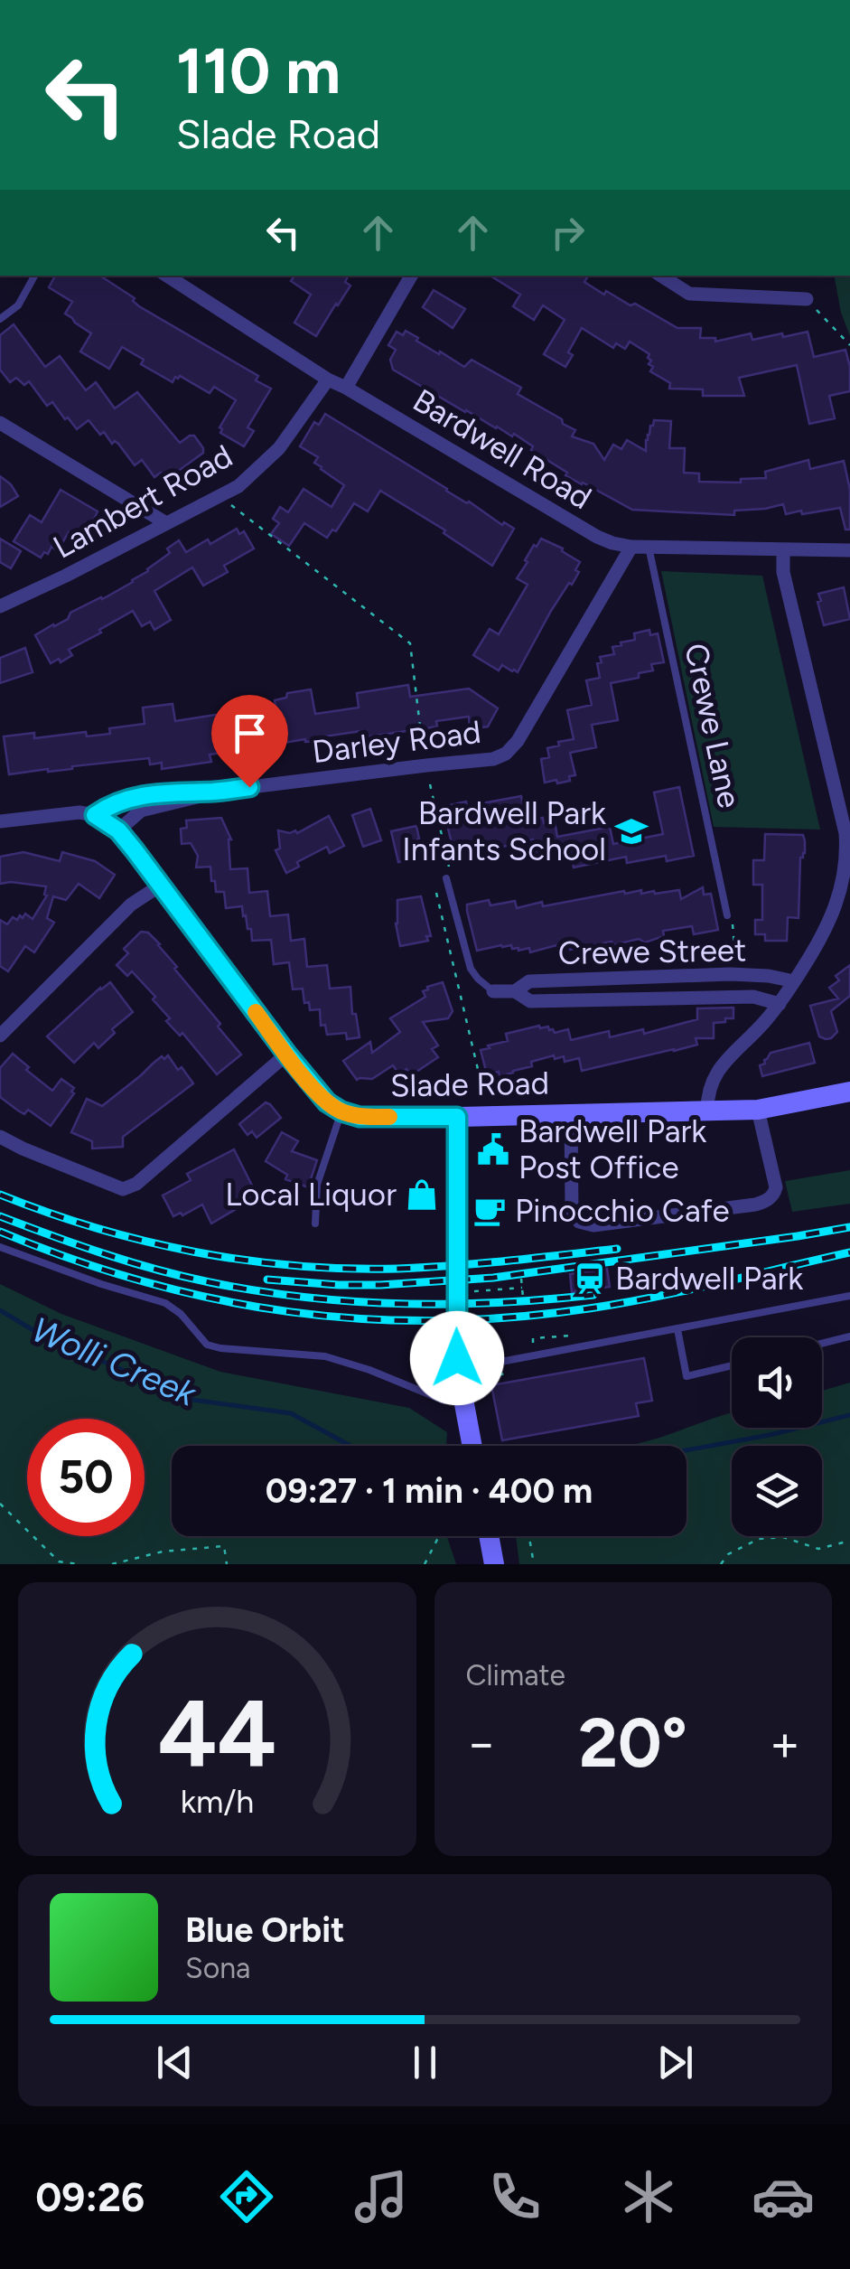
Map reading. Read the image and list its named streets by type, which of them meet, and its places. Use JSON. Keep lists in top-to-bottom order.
{
  "streets": {
    "main road": ["Slade Road"],
    "street": [
      "Bardwell Road",
      "Lambert Road",
      "Darley Road",
      "Crewe Street"
    ],
    "lane": ["Crewe Lane"]
  },
  "crossings": [
    ["Bardwell Road", "Lambert Road"],
    ["Bardwell Road", "Crewe Lane"],
    ["Bardwell Road", "Darley Road"]
  ],
  "water": ["Wolli Creek"],
  "places": {
    "school or university": ["Bardwell Park Infants School"],
    "public building": ["Bardwell Park Post Office"],
    "shop": ["Local Liquor"],
    "cafe": ["Pinocchio Cafe"],
    "station": ["Bardwell Park"]
  },
  "page": {
    "turn": ["110 m", "Slade Road"],
    "limit": "50",
    "trip": "09:27 · 1 min · 400 m",
    "tile": "Climate",
    "heat": ["−", "20°", "+"],
    "song": ["Blue Orbit", "Sona"],
    "tabs": "09:26",
    "gauge": ["44", "km/h"]
  }
}
